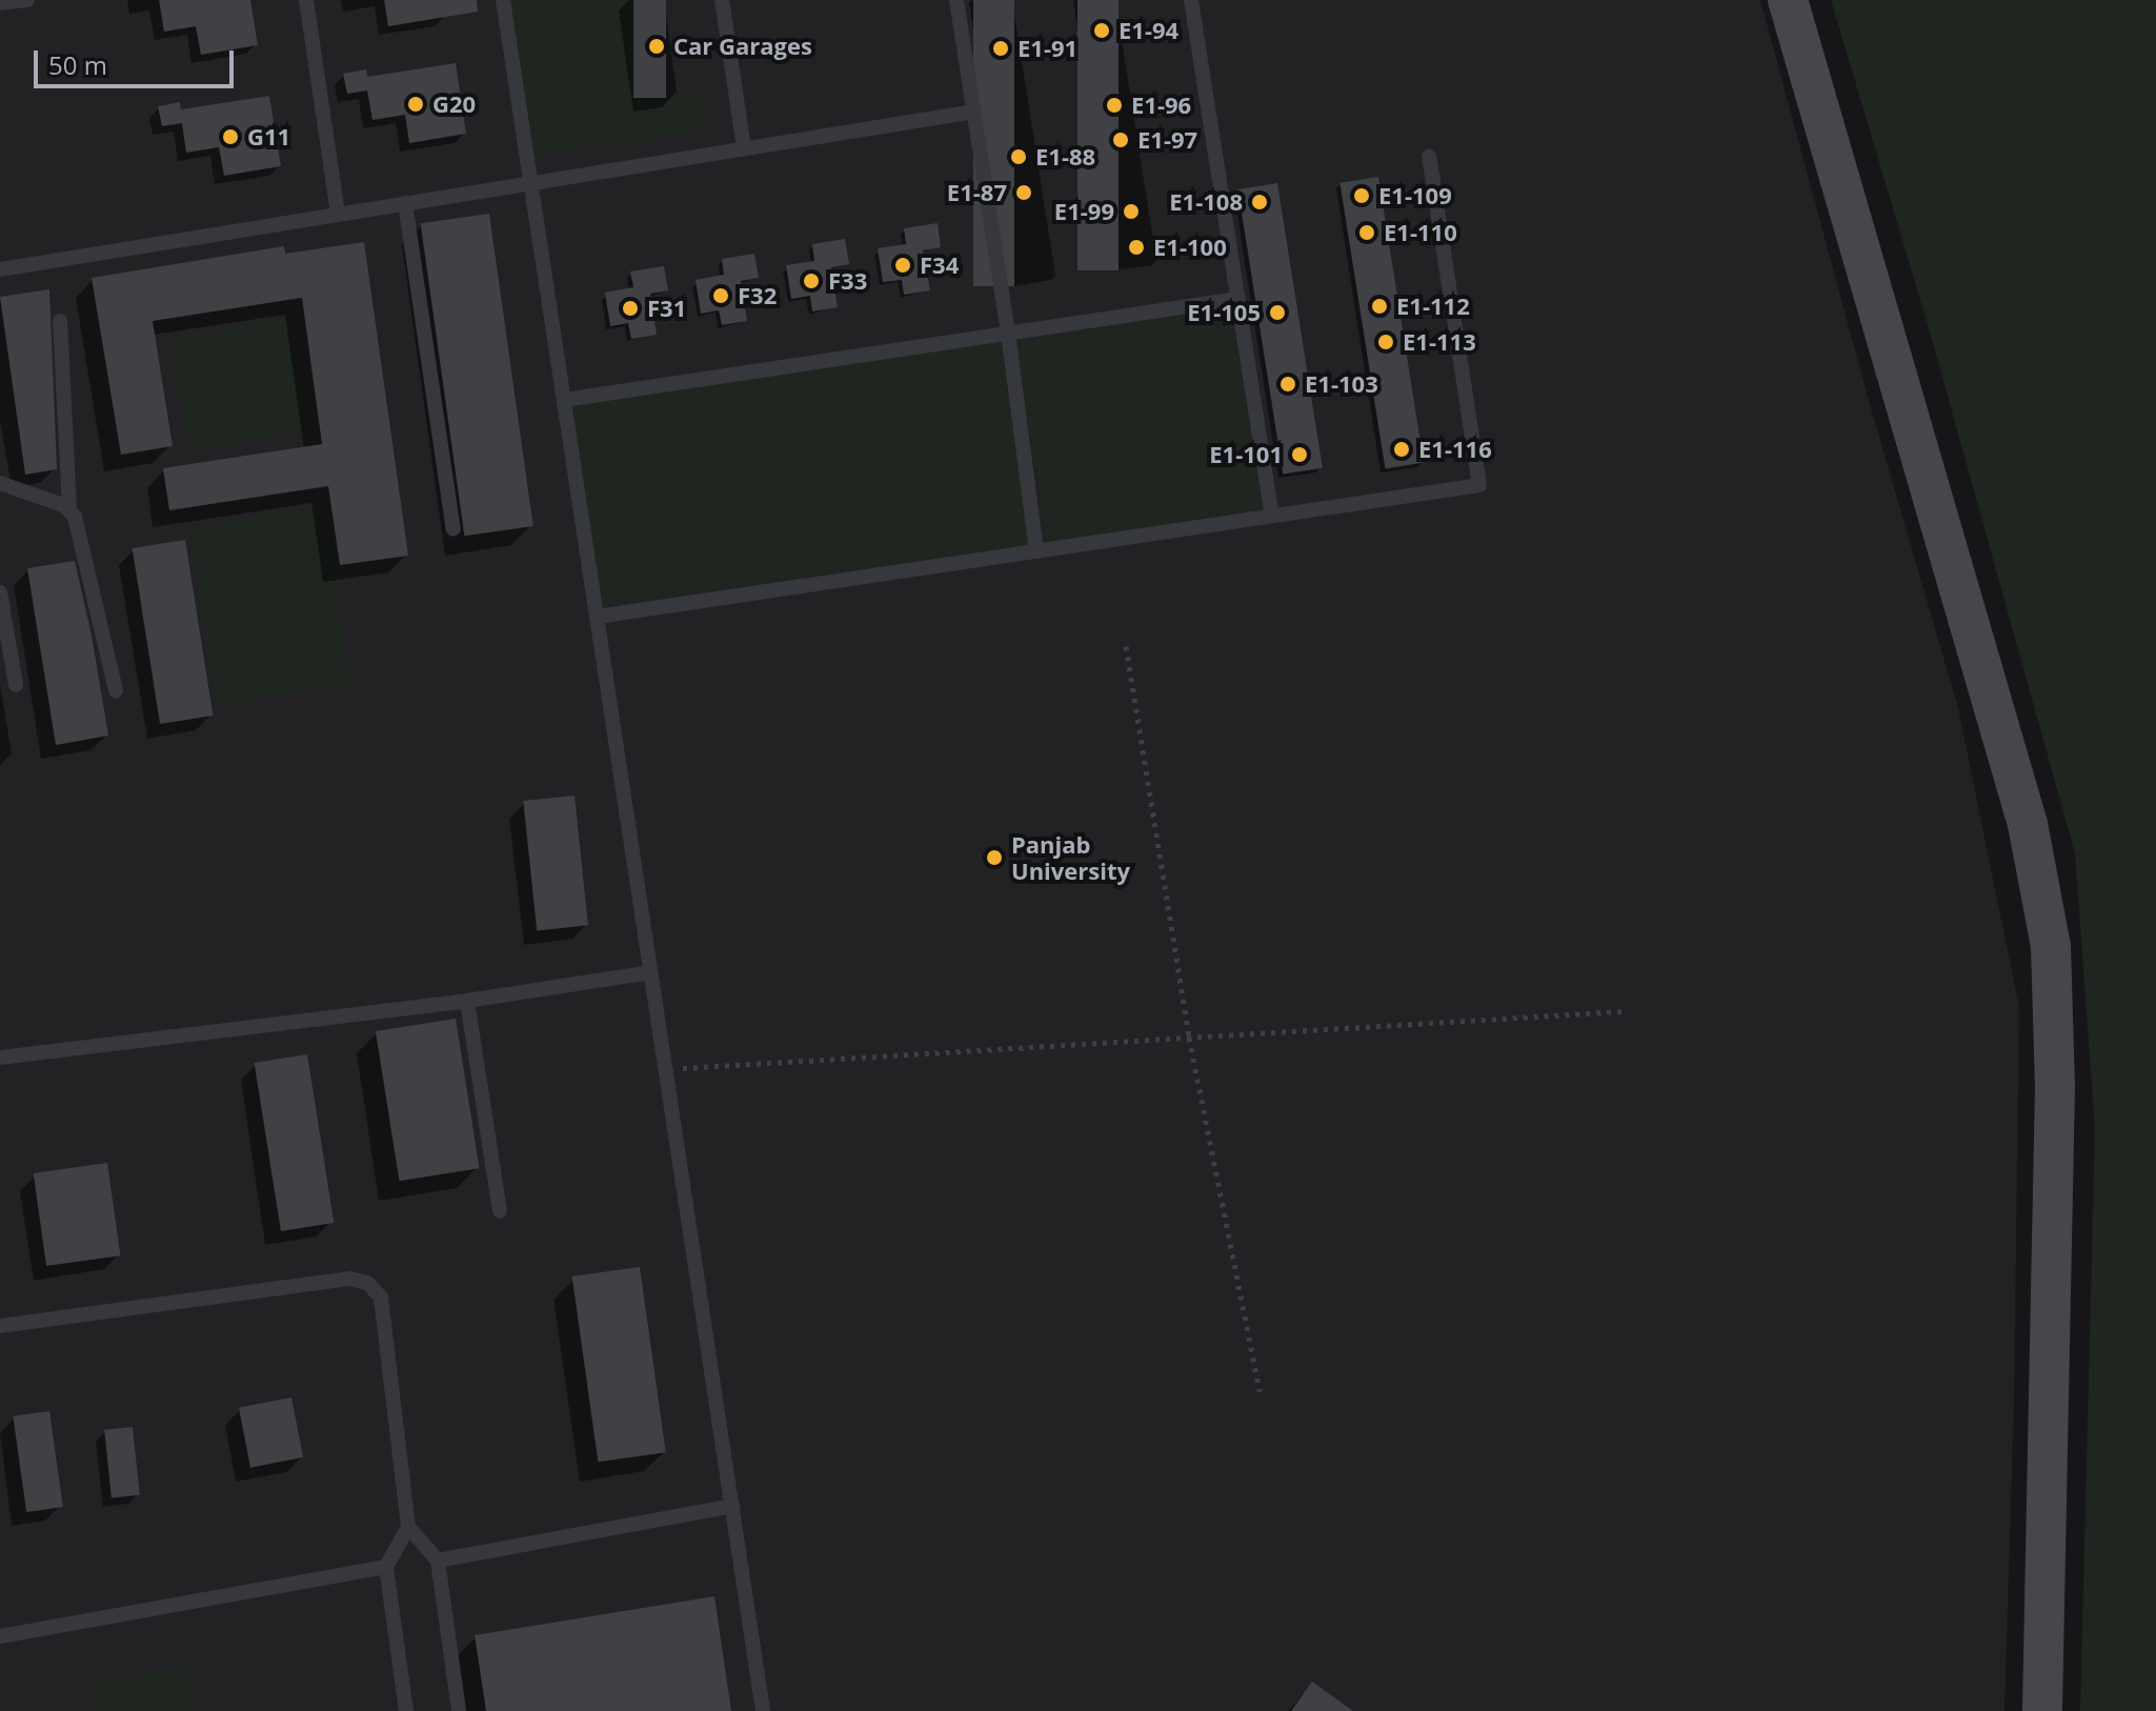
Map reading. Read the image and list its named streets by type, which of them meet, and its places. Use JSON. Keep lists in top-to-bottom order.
{
  "places": [
    "E1-94",
    "Car Garages",
    "E1-91",
    "G20",
    "E1-96",
    "G11",
    "E1-97",
    "E1-88",
    "E1-87",
    "E1-109",
    "E1-108",
    "E1-99",
    "E1-110",
    "E1-100",
    "F34",
    "F33",
    "F32",
    "E1-112",
    "F31",
    "E1-105",
    "E1-113",
    "E1-103",
    "E1-116",
    "E1-101",
    "Panjab University"
  ],
  "scale_bar": "50 m"
}
